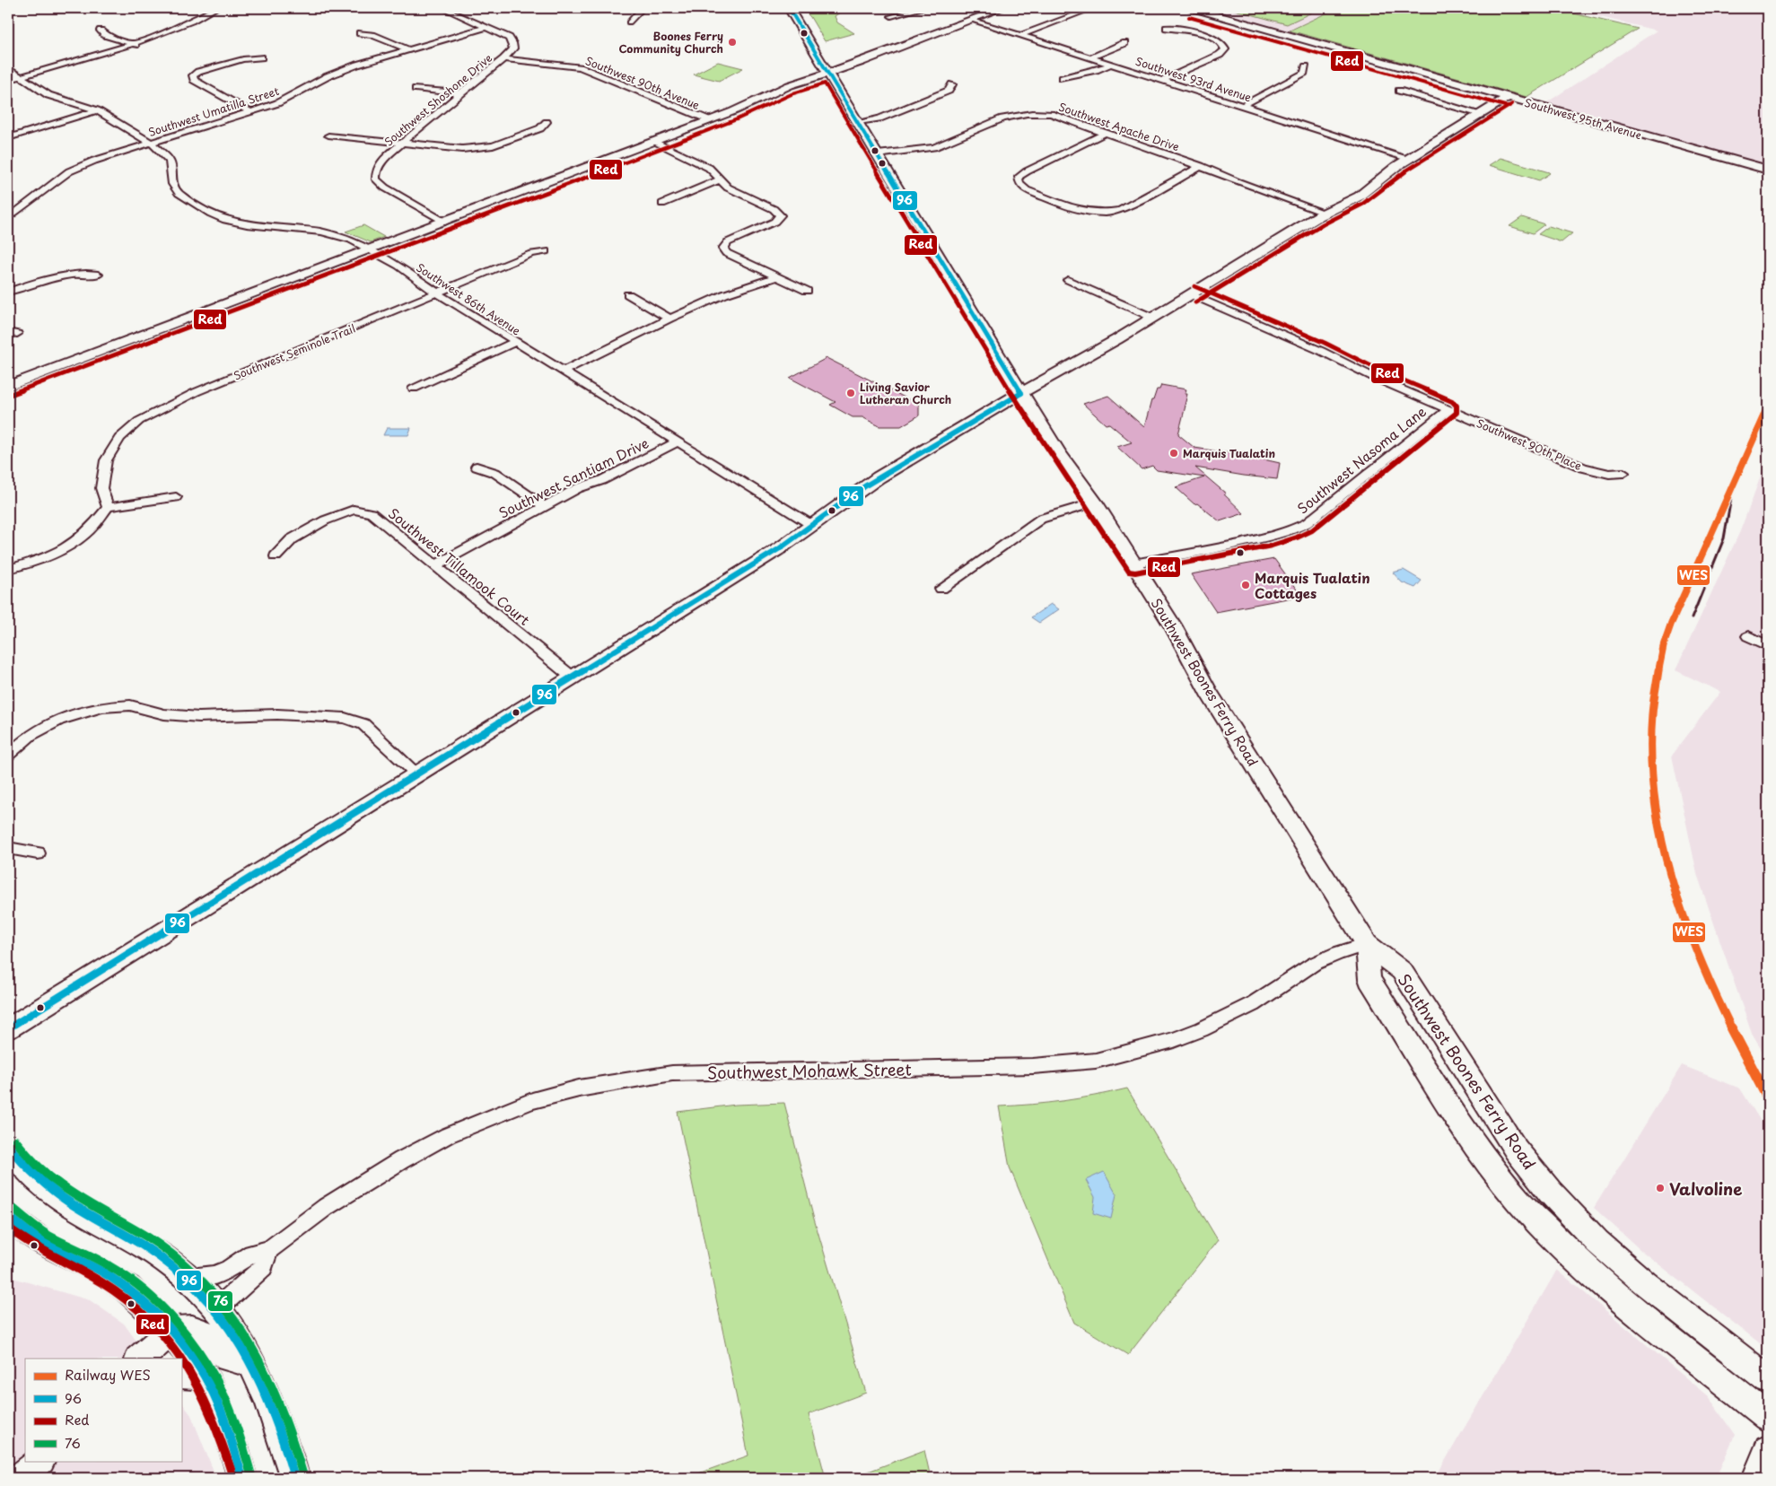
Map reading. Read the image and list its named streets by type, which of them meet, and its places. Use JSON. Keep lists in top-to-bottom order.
{
  "streets": {
    "main road": ["Southwest 95th Avenue", "Southwest Boones Ferry Road"],
    "street": [
      "Southwest 93rd Avenue",
      "Southwest 90th Avenue",
      "Southwest Shoshone Drive",
      "Southwest Umatilla Street",
      "Southwest Apache Drive",
      "Southwest 86th Avenue",
      "Southwest Seminole Trail",
      "Southwest 90th Place",
      "Southwest Nasoma Lane",
      "Southwest Santiam Drive",
      "Southwest Tillamook Court",
      "Southwest Mohawk Street"
    ]
  },
  "crossings": [
    ["Southwest 90th Avenue", "Southwest Shoshone Drive"],
    ["Southwest Umatilla Street", "Southwest 86th Avenue"],
    ["Southwest Apache Drive", "Southwest Boones Ferry Road"],
    ["Southwest 86th Avenue", "Southwest Seminole Trail"],
    ["Southwest 86th Avenue", "Southwest Santiam Drive"],
    ["Southwest 90th Place", "Southwest Nasoma Lane"],
    ["Southwest Nasoma Lane", "Southwest Boones Ferry Road"],
    ["Southwest Santiam Drive", "Southwest Tillamook Court"],
    ["Southwest Boones Ferry Road", "Southwest Mohawk Street"]
  ],
  "places": [
    "Boones Ferry Community Church",
    "Living Savior Lutheran Church",
    "Marquis Tualatin",
    "Marquis Tualatin Cottages",
    "Valvoline"
  ],
  "lines": [
    "transit line 96",
    "transit line Red",
    "rail line WES",
    "transit line 76"
  ],
  "legend": [
    "Railway WES",
    "96",
    "Red",
    "76"
  ]
}
